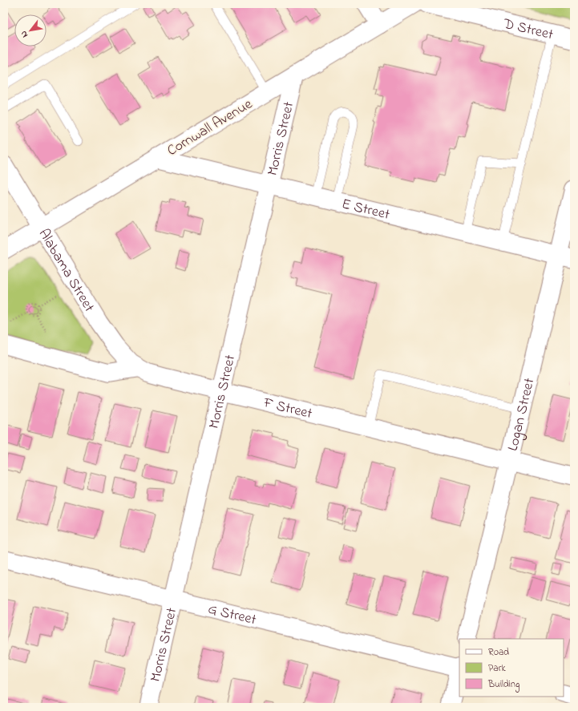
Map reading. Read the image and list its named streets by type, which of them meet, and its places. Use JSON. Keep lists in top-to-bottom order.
{
  "streets": {
    "street": [
      "D Street",
      "Cornwall Avenue",
      "Morris Street",
      "E Street",
      "Alabama Street",
      "F Street",
      "Logan Street",
      "G Street"
    ]
  },
  "crossings": [
    ["Cornwall Avenue", "Morris Street"],
    ["Cornwall Avenue", "E Street"],
    ["Cornwall Avenue", "Alabama Street"],
    ["Morris Street", "E Street"],
    ["Morris Street", "F Street"],
    ["Morris Street", "G Street"],
    ["E Street", "Logan Street"],
    ["Alabama Street", "F Street"],
    ["F Street", "Logan Street"]
  ],
  "legend": ["Road", "Park", "Building"],
  "north": "bottom left"
}
